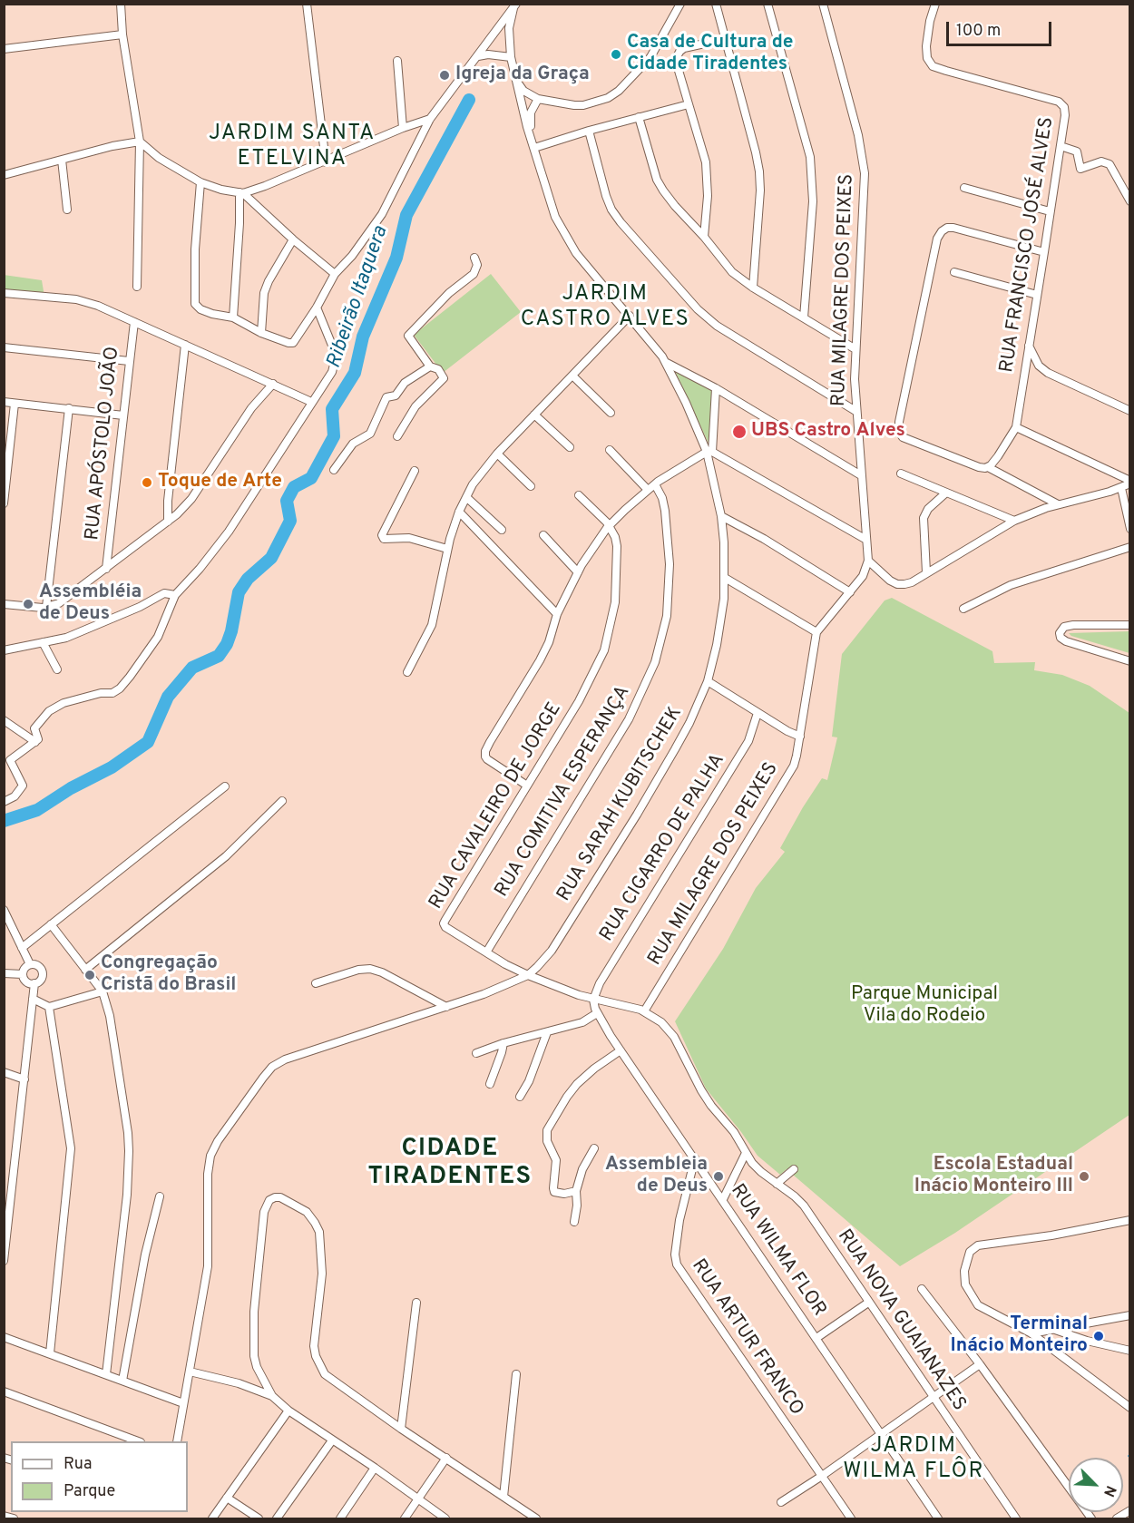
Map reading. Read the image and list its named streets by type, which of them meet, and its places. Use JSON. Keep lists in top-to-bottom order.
{
  "streets": {
    "street": [
      "RUA FRANCISCO JOSÉ ALVES",
      "RUA MILAGRE DOS PEIXES",
      "RUA APÓSTOLO JOÃO",
      "RUA COMITIVA ESPERANÇA",
      "RUA SARAH KUBITSCHEK",
      "RUA CAVALEIRO DE JORGE",
      "RUA CIGARRO DE PALHA",
      "RUA WILMA FLOR",
      "RUA NOVA GUAIANAZES",
      "RUA ARTUR FRANCO"
    ]
  },
  "crossings": [
    ["RUA MILAGRE DOS PEIXES", "RUA CAVALEIRO DE JORGE"],
    ["RUA MILAGRE DOS PEIXES", "RUA NOVA GUAIANAZES"],
    ["RUA COMITIVA ESPERANÇA", "RUA CAVALEIRO DE JORGE"],
    ["RUA SARAH KUBITSCHEK", "RUA CAVALEIRO DE JORGE"],
    ["RUA CAVALEIRO DE JORGE", "RUA CIGARRO DE PALHA"],
    ["RUA CAVALEIRO DE JORGE", "RUA WILMA FLOR"],
    ["RUA CAVALEIRO DE JORGE", "RUA NOVA GUAIANAZES"],
    ["RUA CIGARRO DE PALHA", "RUA WILMA FLOR"],
    ["RUA WILMA FLOR", "RUA ARTUR FRANCO"]
  ],
  "districts": [
    "JARDIM SANTA ETELVINA",
    "JARDIM CASTRO ALVES",
    "CIDADE TIRADENTES",
    "JARDIM WILMA FLÔR"
  ],
  "water": ["Ribeirão Itaquera"],
  "parks": ["Parque Municipal Vila do Rodeio"],
  "places": [
    "Casa de Cultura de Cidade Tiradentes",
    "Igreja da Graça",
    "UBS Castro Alves",
    "Toque de Arte",
    "Assembléia de Deus",
    "Congregação Cristã do Brasil",
    "Assembleia de Deus",
    "Escola Estadual Inácio Monteiro III",
    "Terminal Inácio Monteiro"
  ],
  "legend": ["Rua", "Parque"],
  "scale_bar": "100 m",
  "north": "bottom right"
}
